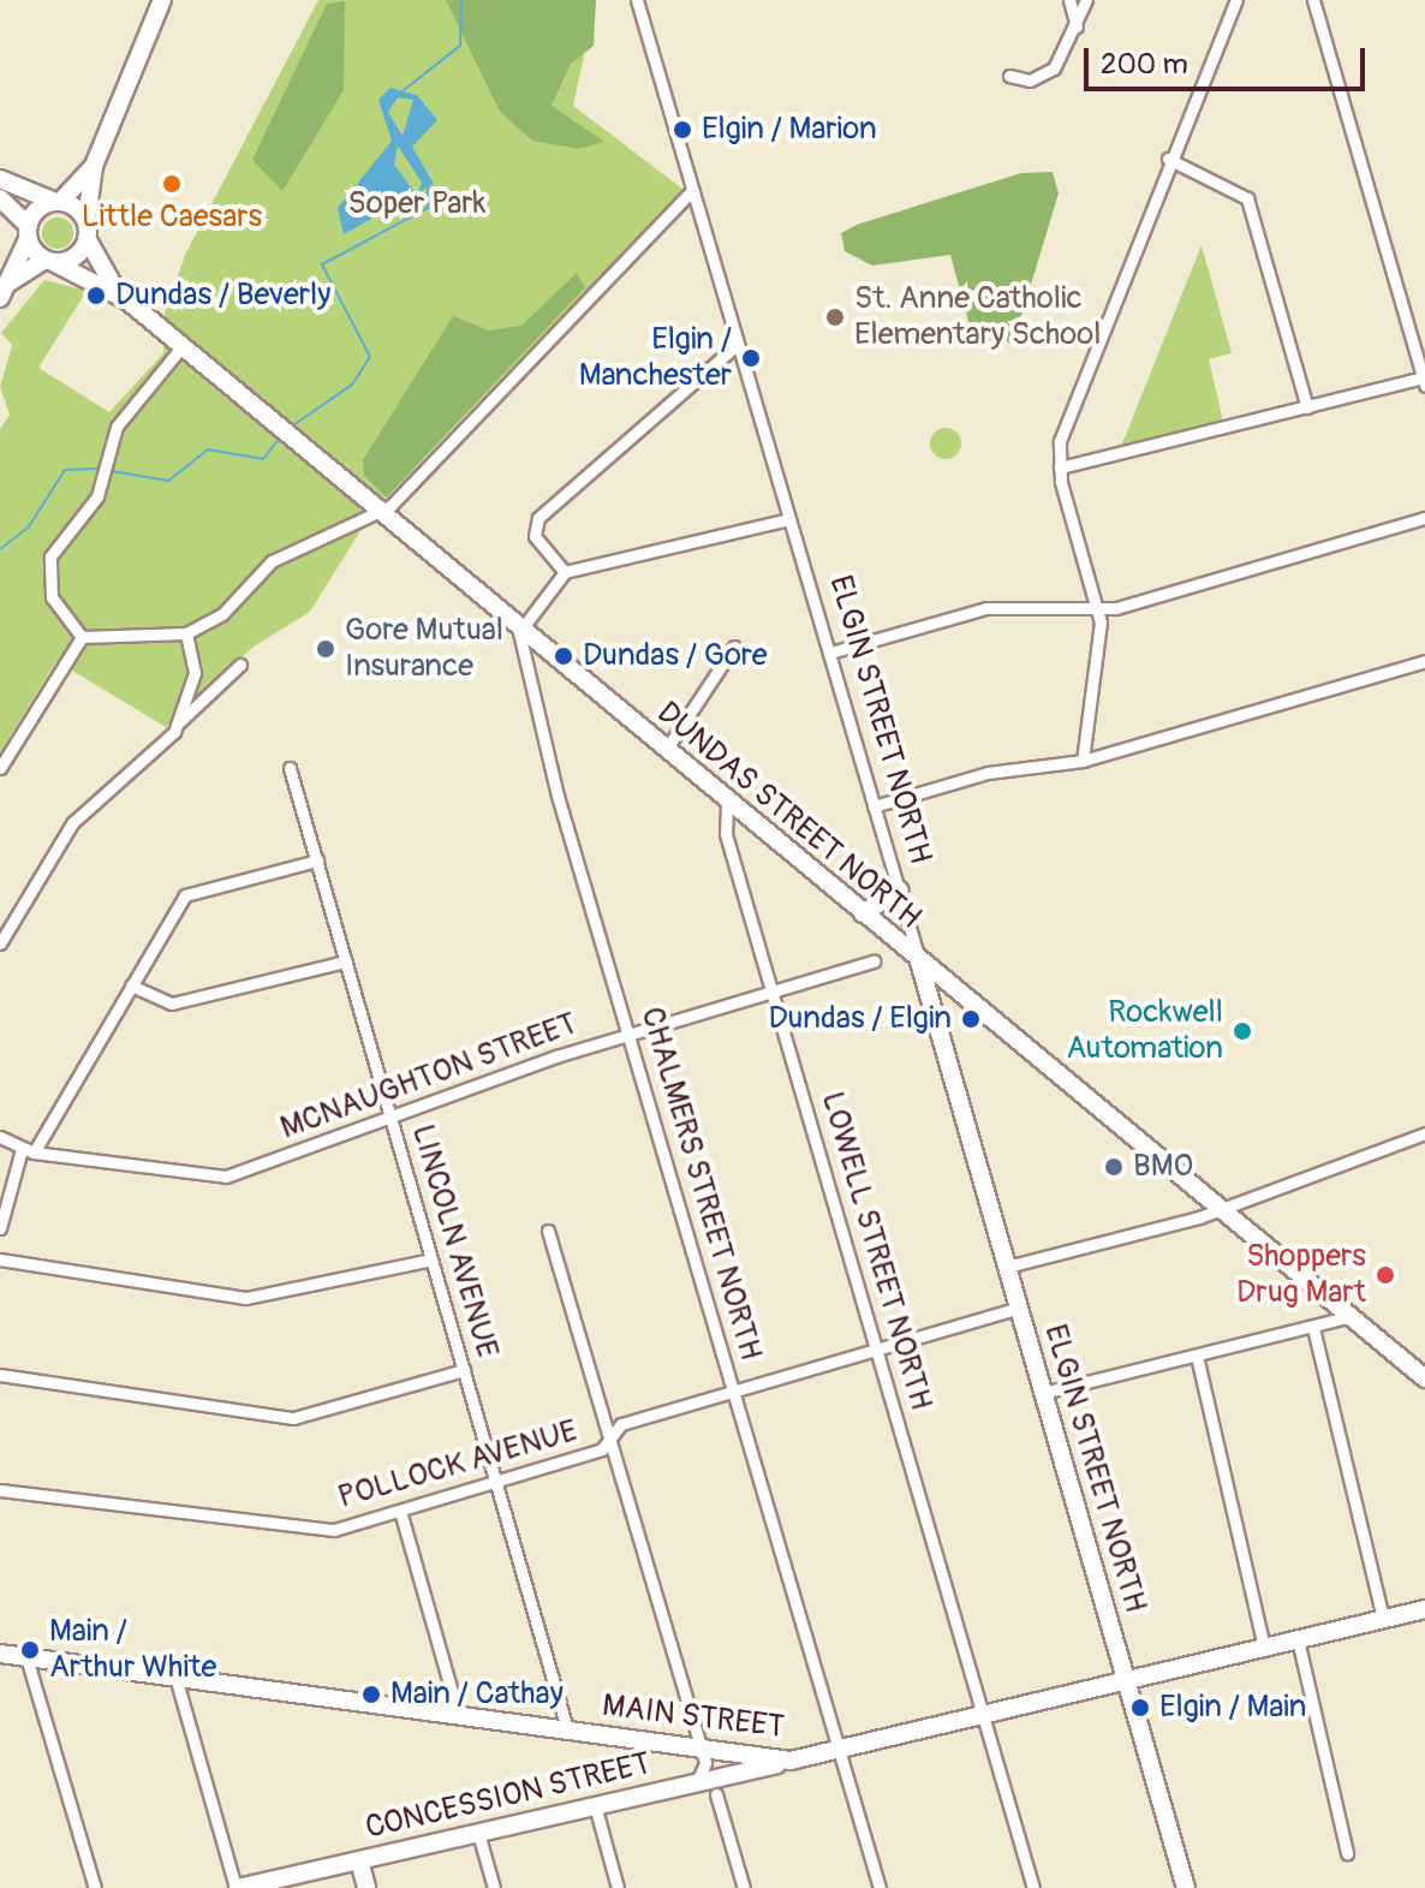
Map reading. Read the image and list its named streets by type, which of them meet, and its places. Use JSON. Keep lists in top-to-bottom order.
{
  "streets": {
    "main road": [
      "ELGIN STREET NORTH",
      "DUNDAS STREET NORTH",
      "MAIN STREET",
      "CONCESSION STREET"
    ],
    "street": [
      "MCNAUGHTON STREET",
      "CHALMERS STREET NORTH",
      "LINCOLN AVENUE",
      "LOWELL STREET NORTH",
      "POLLOCK AVENUE"
    ]
  },
  "crossings": [
    ["ELGIN STREET NORTH", "DUNDAS STREET NORTH"],
    ["ELGIN STREET NORTH", "POLLOCK AVENUE"],
    ["ELGIN STREET NORTH", "MAIN STREET"],
    ["DUNDAS STREET NORTH", "CHALMERS STREET NORTH"],
    ["DUNDAS STREET NORTH", "LOWELL STREET NORTH"],
    ["MCNAUGHTON STREET", "CHALMERS STREET NORTH"],
    ["MCNAUGHTON STREET", "LINCOLN AVENUE"],
    ["MCNAUGHTON STREET", "LOWELL STREET NORTH"],
    ["CHALMERS STREET NORTH", "POLLOCK AVENUE"],
    ["CHALMERS STREET NORTH", "MAIN STREET"],
    ["LINCOLN AVENUE", "POLLOCK AVENUE"],
    ["LINCOLN AVENUE", "MAIN STREET"],
    ["LOWELL STREET NORTH", "POLLOCK AVENUE"],
    ["LOWELL STREET NORTH", "MAIN STREET"],
    ["MAIN STREET", "CONCESSION STREET"]
  ],
  "parks": ["Soper Park"],
  "places": [
    "Elgin / Marion",
    "Little Caesars",
    "Dundas / Beverly",
    "St. Anne Catholic Elementary School",
    "Elgin / Manchester",
    "Gore Mutual Insurance",
    "Dundas / Gore",
    "Dundas / Elgin",
    "Rockwell Automation",
    "BMO",
    "Shoppers Drug Mart",
    "Main / Arthur White",
    "Main / Cathay",
    "Elgin / Main"
  ],
  "scale_bar": "200 m"
}
